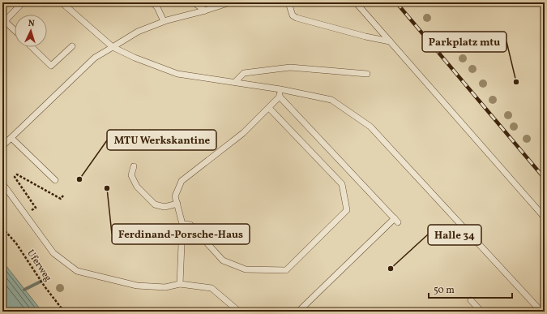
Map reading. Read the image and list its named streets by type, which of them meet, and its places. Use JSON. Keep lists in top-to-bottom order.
{
  "streets": {
    "path": ["Uferweg"]
  },
  "places": [
    "Parkplatz mtu",
    "MTU Werkskantine",
    "Ferdinand-Porsche-Haus",
    "Halle 34"
  ],
  "scale_bar": "50 m",
  "north": "top"
}
